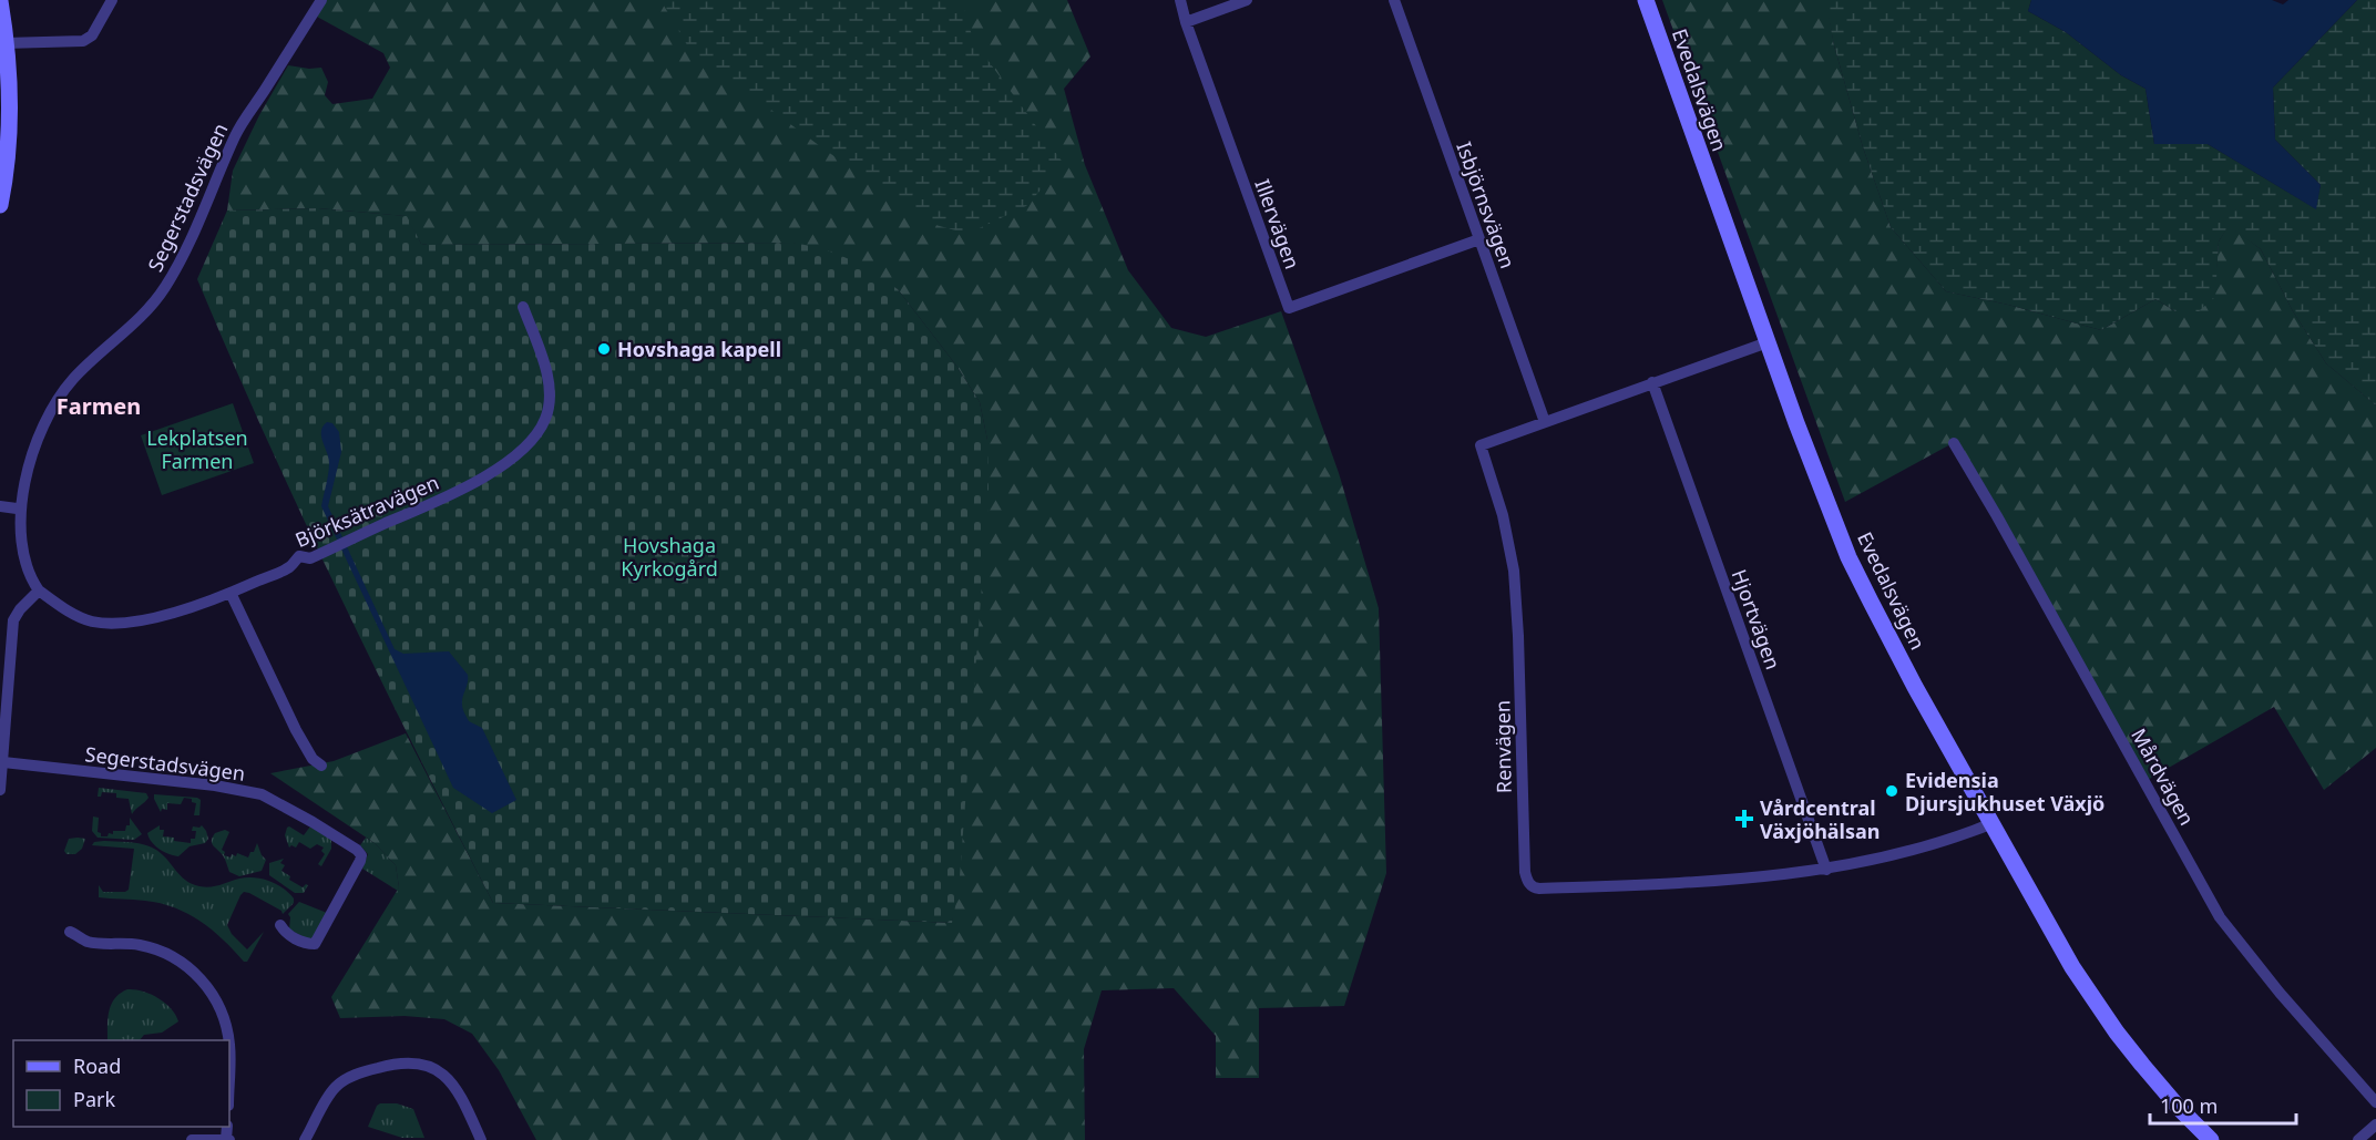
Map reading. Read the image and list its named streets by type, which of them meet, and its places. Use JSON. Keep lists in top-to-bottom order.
{
  "streets": {
    "street": [
      "Evedalsvägen",
      "Segerstadsvägen",
      "Isbjörnsvägen",
      "Illervägen",
      "Björksätravägen",
      "Hjortvägen",
      "Renvägen",
      "Mårdvägen"
    ]
  },
  "crossings": [
    ["Evedalsvägen", "Renvägen"],
    ["Segerstadsvägen", "Björksätravägen"],
    ["Isbjörnsvägen", "Illervägen"],
    ["Isbjörnsvägen", "Renvägen"],
    ["Hjortvägen", "Renvägen"]
  ],
  "districts": ["Farmen"],
  "parks": ["Lekplatsen Farmen", "Hovshaga Kyrkogård"],
  "places": {
    "other": ["Hovshaga kapell", "Evidensia Djursjukhuset Växjö"],
    "health": ["Vårdcentral Växjöhälsan"]
  },
  "legend": ["Road", "Park"],
  "scale_bar": "100 m"
}
